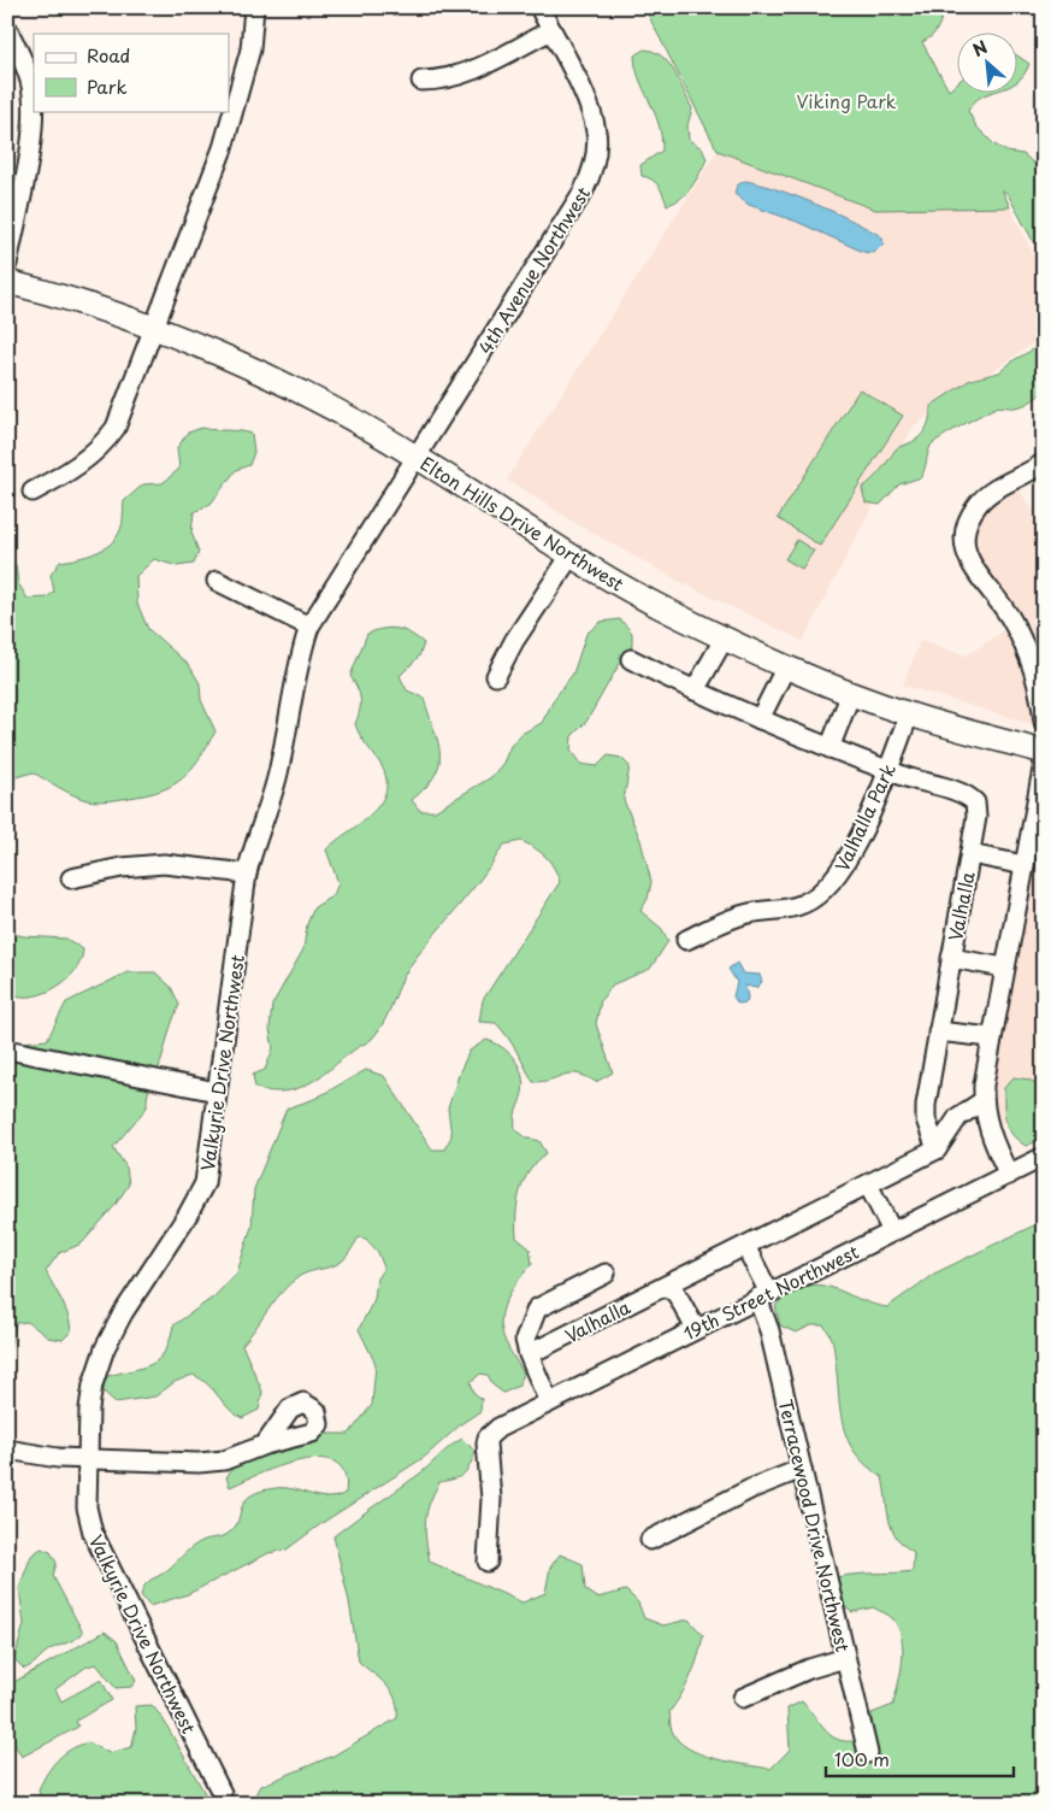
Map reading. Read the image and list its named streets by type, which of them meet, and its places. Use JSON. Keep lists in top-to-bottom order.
{
  "streets": {
    "main road": ["Elton Hills Drive Northwest"],
    "street": [
      "4th Avenue Northwest",
      "Valhalla Park",
      "Valhalla",
      "Valkyrie Drive Northwest",
      "19th Street Northwest",
      "Terracewood Drive Northwest"
    ]
  },
  "crossings": [
    ["4th Avenue Northwest", "Elton Hills Drive Northwest"],
    ["4th Avenue Northwest", "Valkyrie Drive Northwest"],
    ["Elton Hills Drive Northwest", "Valhalla Park"],
    ["Elton Hills Drive Northwest", "Valkyrie Drive Northwest"],
    ["Valhalla Park", "Valhalla"],
    ["Valhalla", "19th Street Northwest"],
    ["19th Street Northwest", "Terracewood Drive Northwest"]
  ],
  "parks": ["Viking Park"],
  "legend": ["Road", "Park"],
  "scale_bar": "100 m",
  "north": "top left"
}
